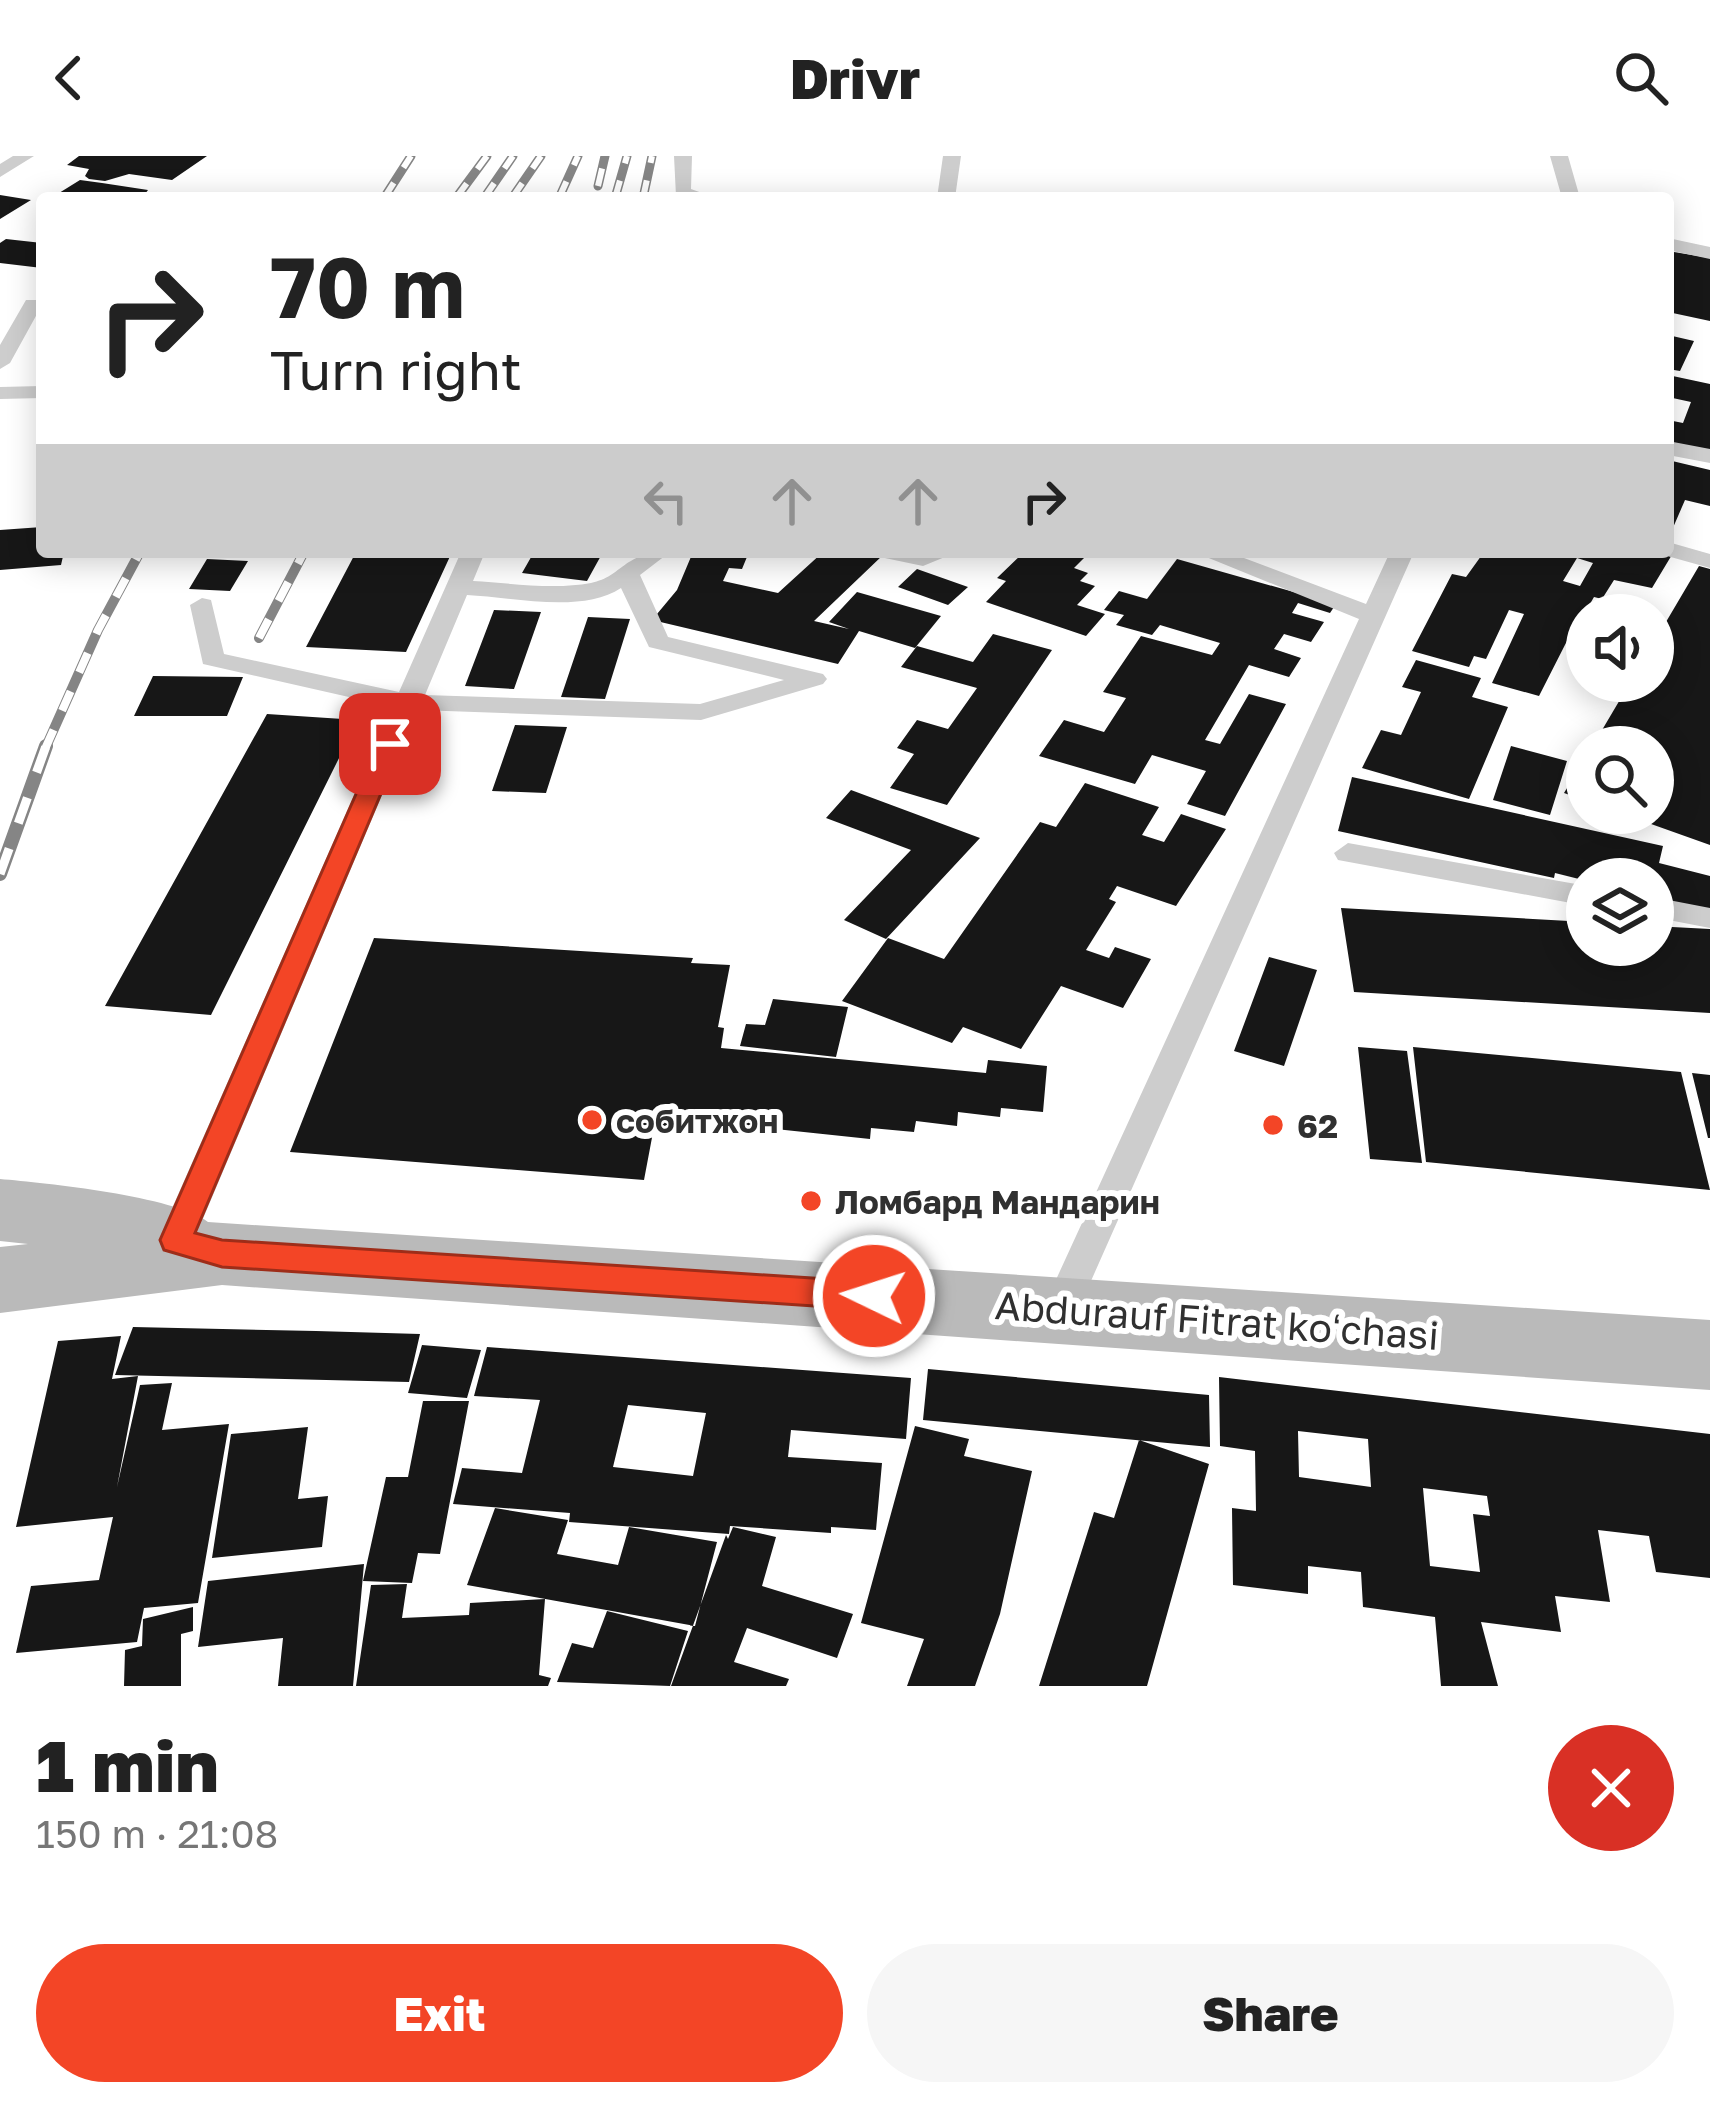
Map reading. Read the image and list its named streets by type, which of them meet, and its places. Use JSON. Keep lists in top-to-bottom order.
{
  "streets": {
    "main road": ["Abdurauf Fitrat koʻchasi"]
  },
  "places": ["собитжон", "62", "Ломбард Мандарин"],
  "page": {
    "header": "Drivr",
    "turn": ["70 m", "Turn right"],
    "heading": ["1 min", "150 m · 21:08"],
    "buttons": ["Exit", "Share"]
  }
}
